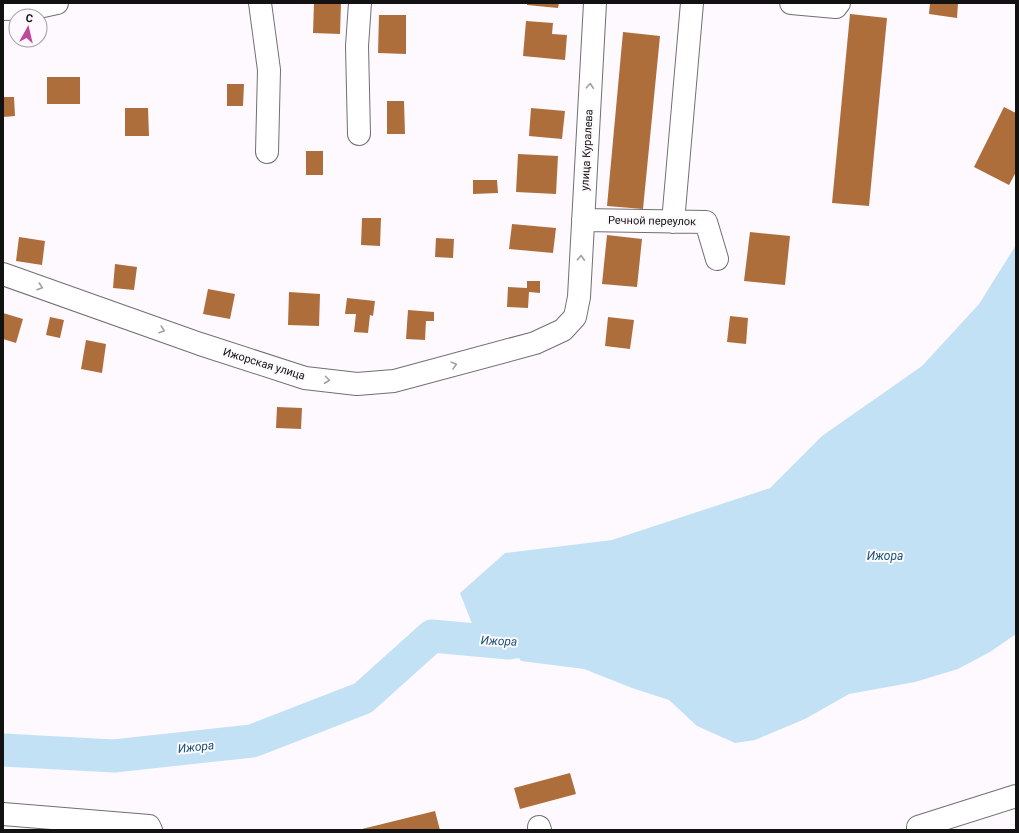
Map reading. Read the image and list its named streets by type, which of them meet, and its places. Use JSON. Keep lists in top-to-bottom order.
{
  "streets": {
    "street": ["улица Куралева", "Речной переулок", "Ижорская улица"]
  },
  "crossings": [
    ["улица Куралева", "Речной переулок"],
    ["улица Куралева", "Ижорская улица"]
  ],
  "one_way": ["Ижорская улица"],
  "water": ["Ижора"],
  "north": "top"
}
